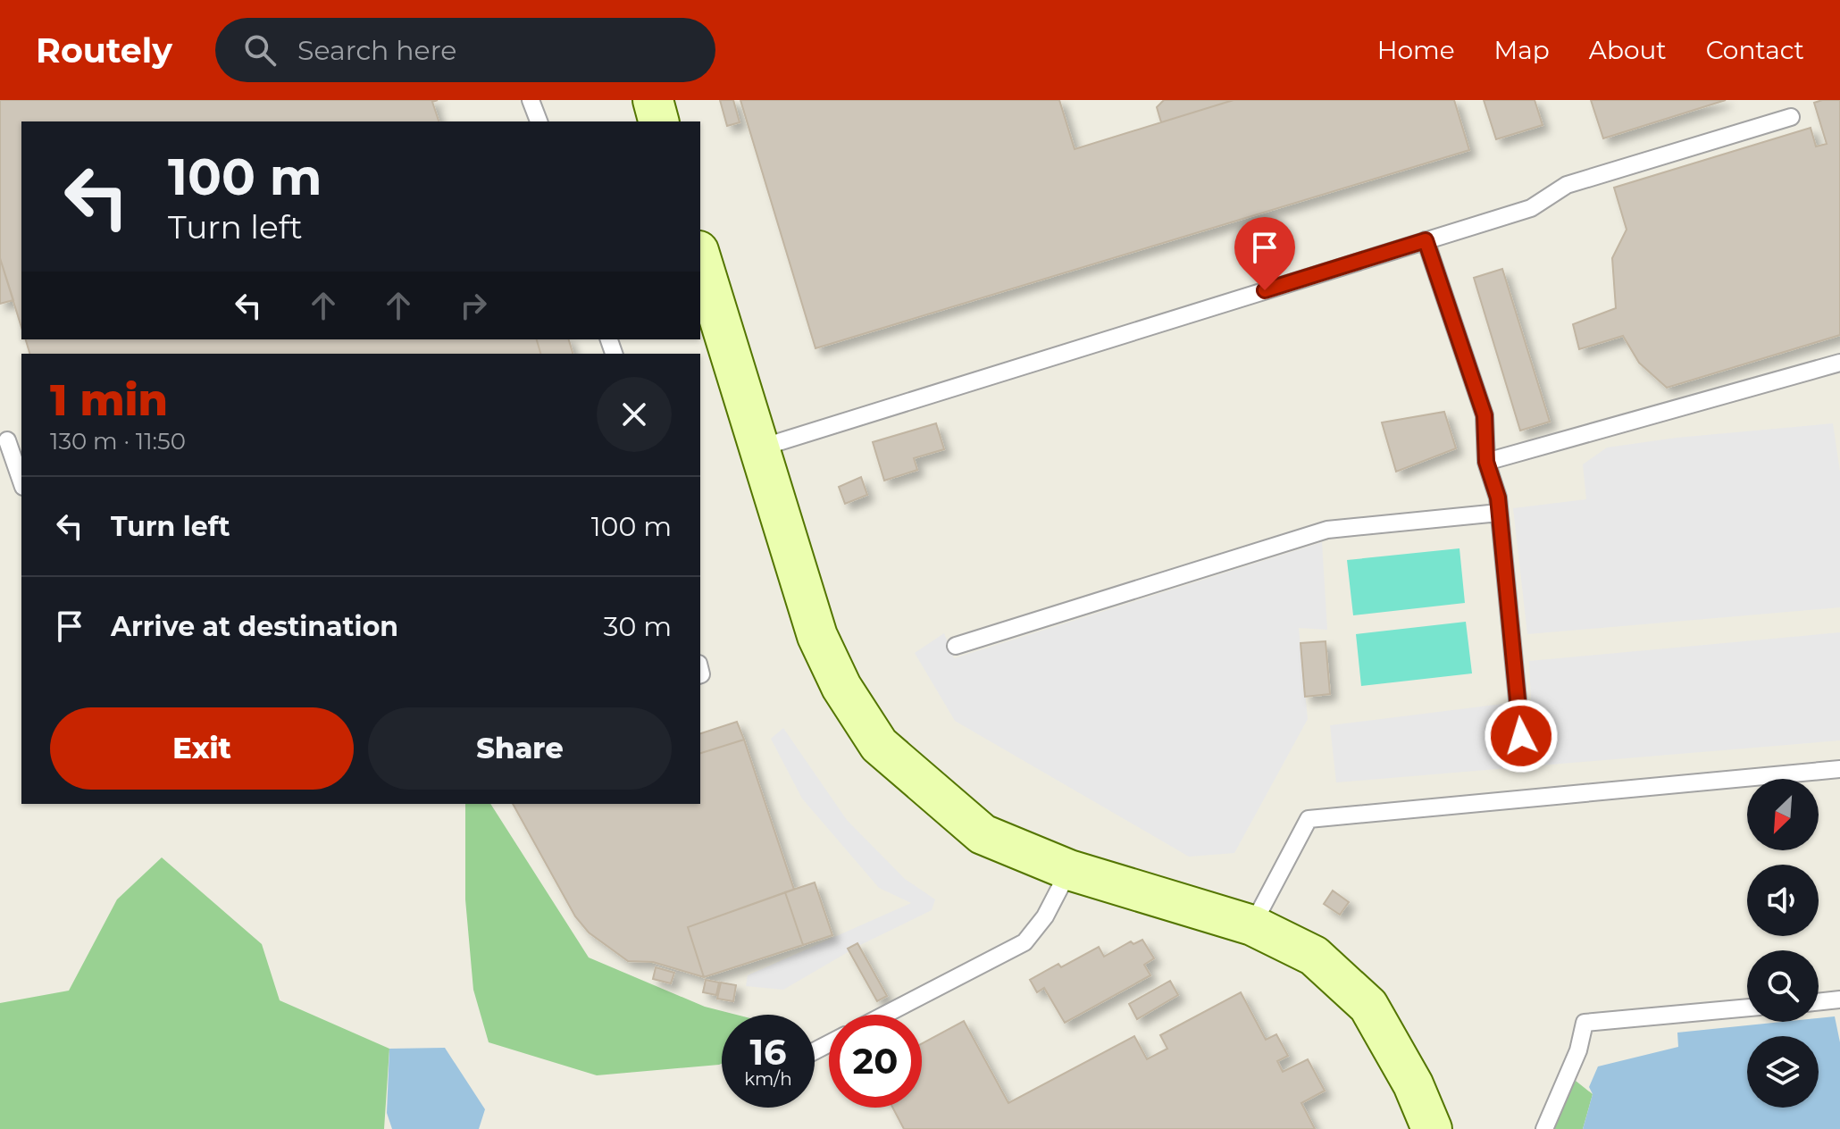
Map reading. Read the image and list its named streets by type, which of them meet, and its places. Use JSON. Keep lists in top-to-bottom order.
{
  "north": "bottom left",
  "page": {
    "header": "Routely",
    "search": "Search here",
    "nav": [
      "Home",
      "Map",
      "About",
      "Contact"
    ],
    "turn": ["100 m", "Turn left"],
    "heading": ["1 min", "130 m · 11:50"],
    "list": [
      {
        "name": "Turn left",
        "value": "100 m"
      },
      {
        "name": "Arrive at destination",
        "value": "30 m"
      }
    ],
    "buttons": ["Exit", "Share"],
    "speed": "16 km/h",
    "limit": "20"
  }
}
